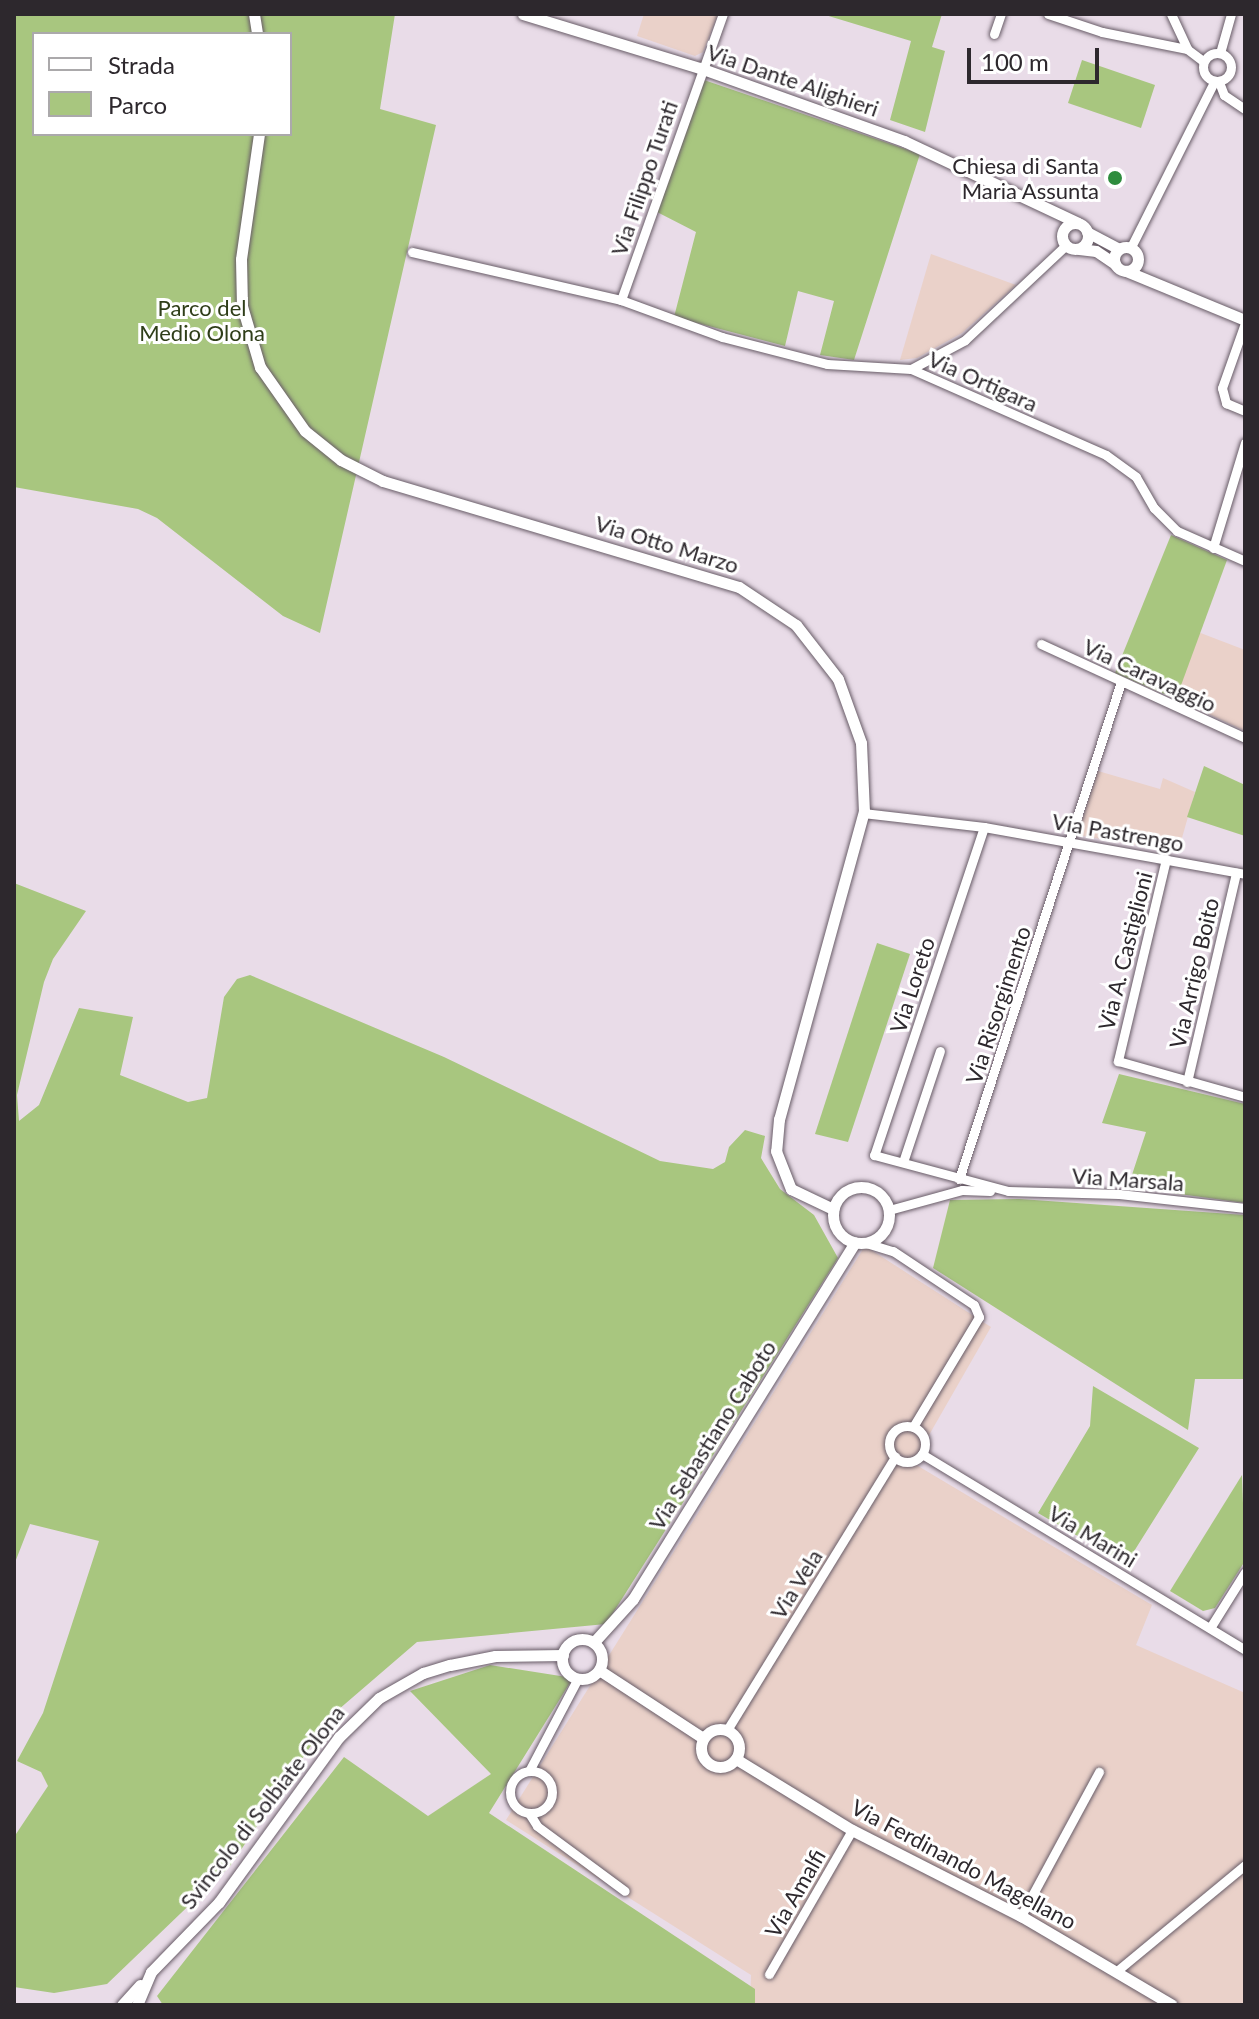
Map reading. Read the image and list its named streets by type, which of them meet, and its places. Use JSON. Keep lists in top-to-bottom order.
{
  "streets": {
    "street": [
      "Via Dante Alighieri",
      "Via Filippo Turati",
      "Via Ortigara",
      "Via Otto Marzo",
      "Via Caravaggio",
      "Via Pastrengo",
      "Via A. Castiglioni",
      "Via Arrigo Boito",
      "Via Loreto",
      "Via Risorgimento",
      "Via Marsala",
      "Via Sebastiano Caboto",
      "Via Marini",
      "Via Vela",
      "Svincolo di Solbiate Olona",
      "Via Ferdinando Magellano",
      "Via Amalfi"
    ]
  },
  "crossings": [
    ["Via Dante Alighieri", "Via Filippo Turati"],
    ["Via Filippo Turati", "Via Ortigara"],
    ["Via Otto Marzo", "Via Pastrengo"],
    ["Via Otto Marzo", "Via Marsala"],
    ["Via Otto Marzo", "Via Sebastiano Caboto"],
    ["Via Otto Marzo", "Via Vela"],
    ["Via Caravaggio", "Via Risorgimento"],
    ["Via Pastrengo", "Via A. Castiglioni"],
    ["Via Pastrengo", "Via Arrigo Boito"],
    ["Via Pastrengo", "Via Loreto"],
    ["Via Pastrengo", "Via Risorgimento"],
    ["Via A. Castiglioni", "Via Arrigo Boito"],
    ["Via Loreto", "Via Marsala"],
    ["Via Risorgimento", "Via Marsala"],
    ["Via Marsala", "Via Sebastiano Caboto"],
    ["Via Marsala", "Via Vela"],
    ["Via Sebastiano Caboto", "Via Vela"],
    ["Via Sebastiano Caboto", "Svincolo di Solbiate Olona"],
    ["Via Sebastiano Caboto", "Via Ferdinando Magellano"],
    ["Via Marini", "Via Vela"],
    ["Via Vela", "Via Ferdinando Magellano"],
    ["Svincolo di Solbiate Olona", "Via Ferdinando Magellano"],
    ["Via Ferdinando Magellano", "Via Amalfi"]
  ],
  "parks": ["Parco del Medio Olona"],
  "places": ["Chiesa di Santa Maria Assunta"],
  "legend": ["Strada", "Parco"],
  "scale_bar": "100 m"
}
